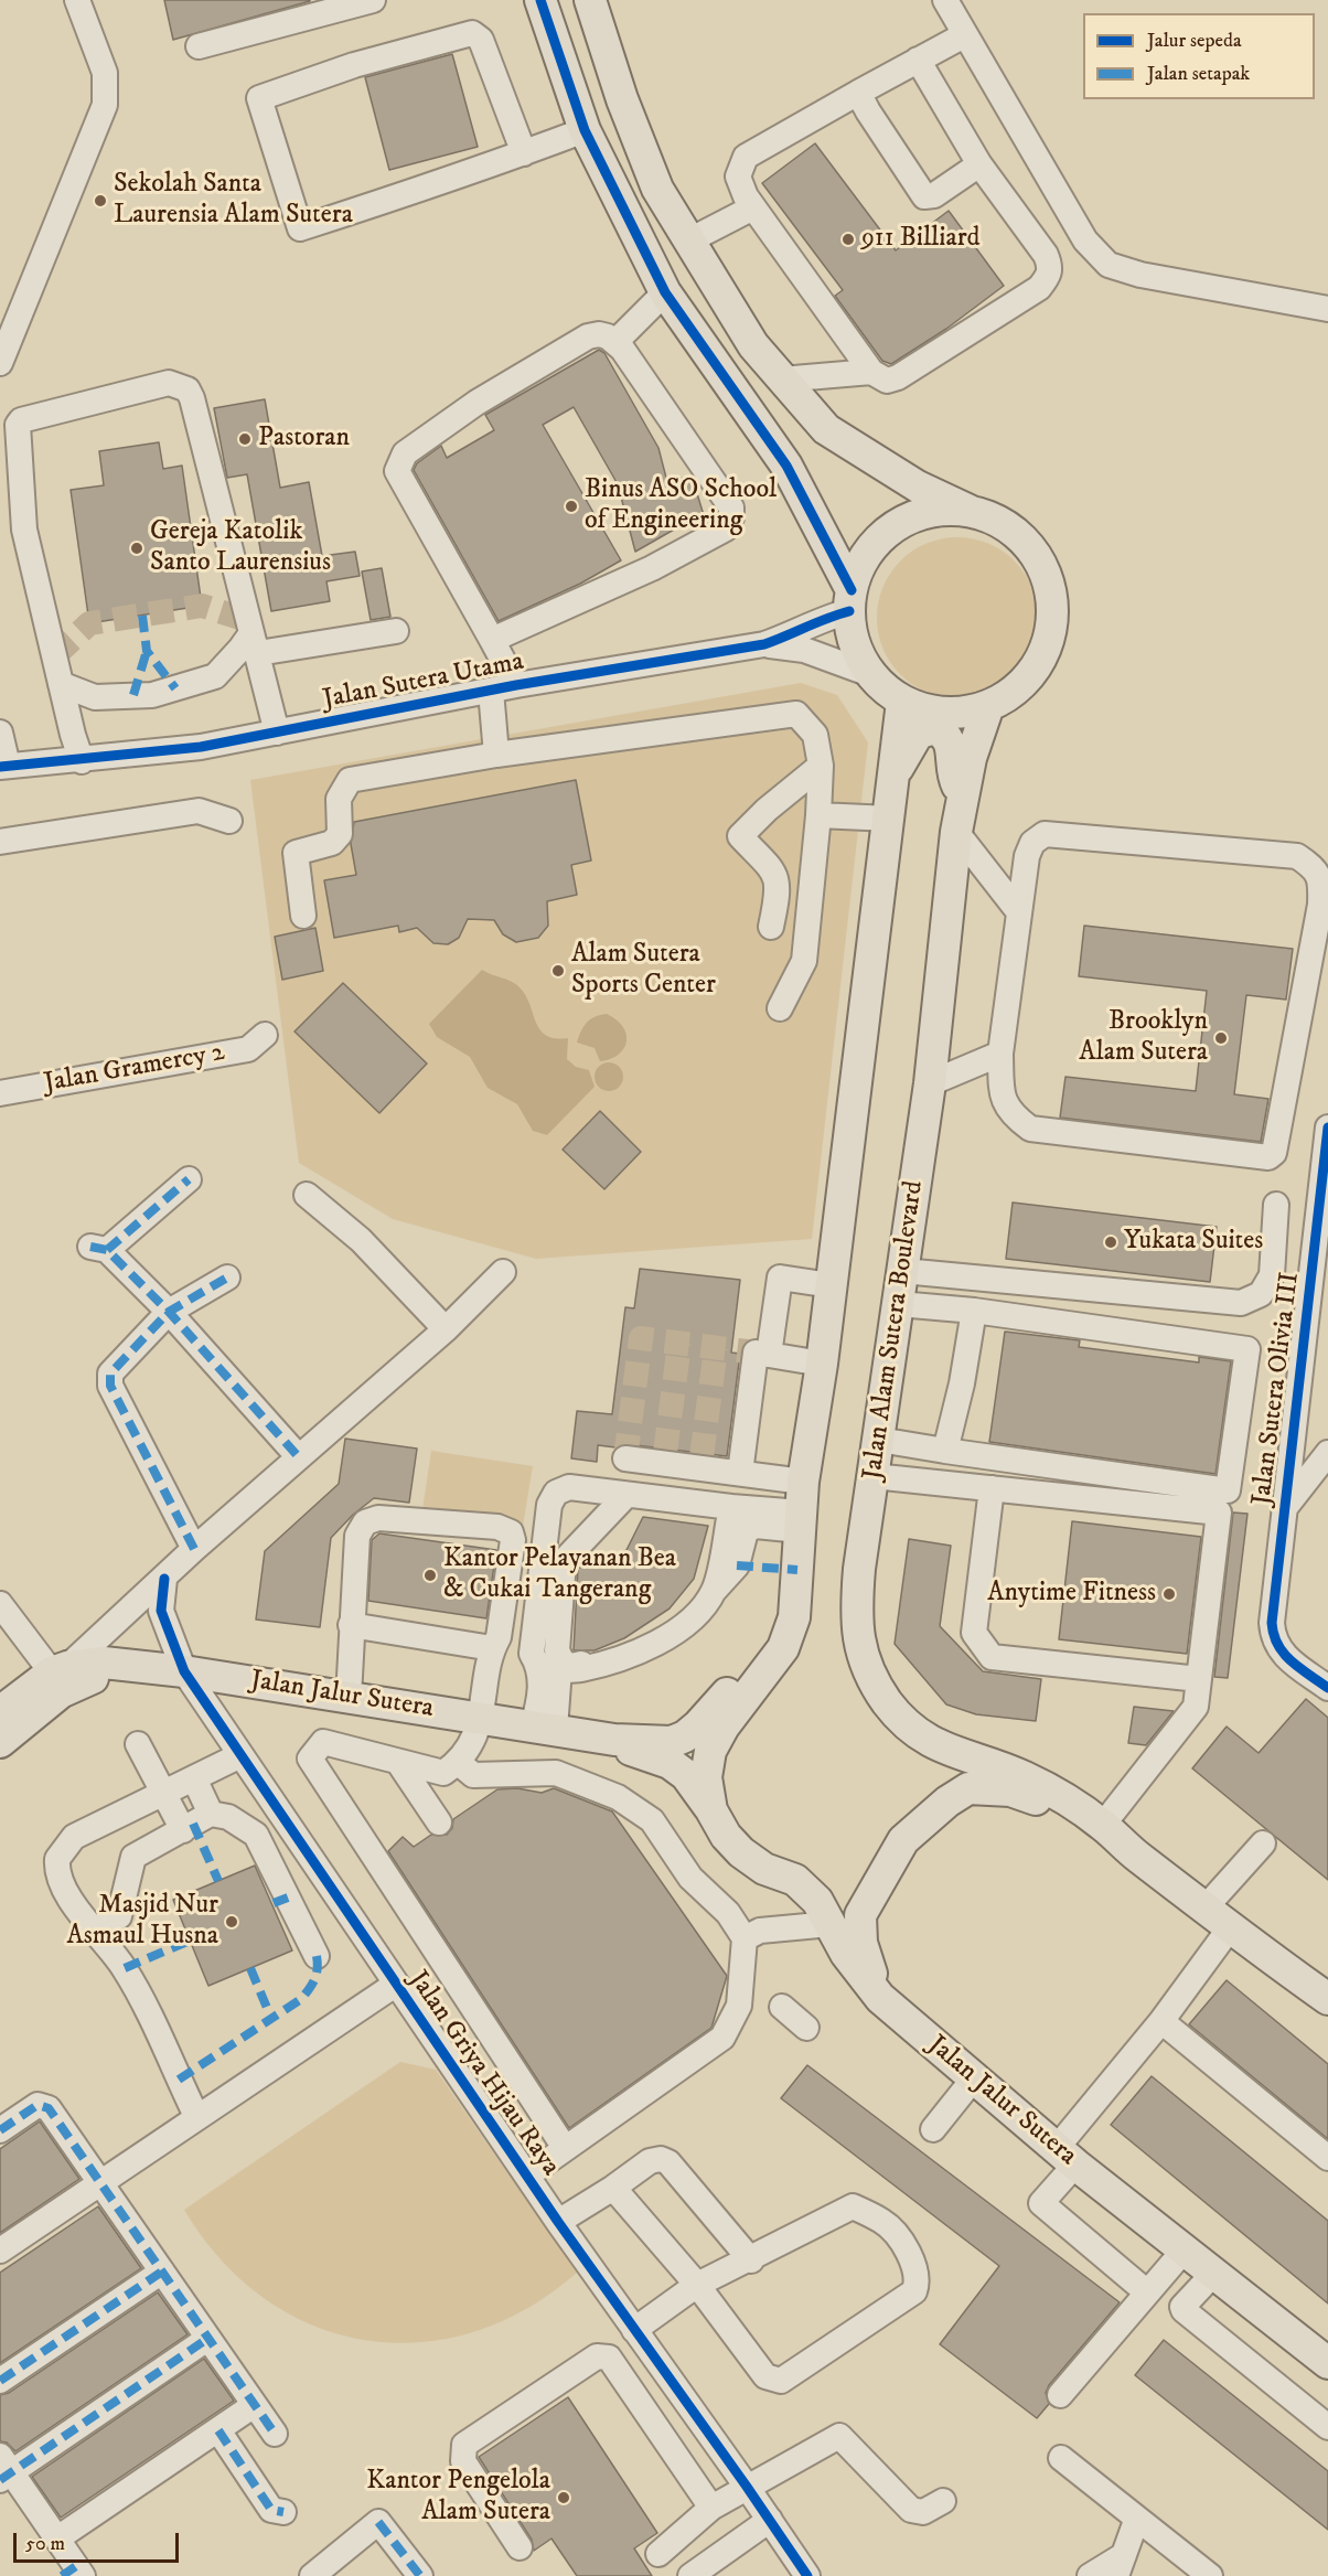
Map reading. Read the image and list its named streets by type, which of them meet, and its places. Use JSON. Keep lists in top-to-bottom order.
{
  "streets": {
    "main road": ["Jalan Alam Sutera Boulevard", "Jalan Jalur Sutera"],
    "street": [
      "Jalan Sutera Utama",
      "Jalan Gramercy 2",
      "Jalan Sutera Olivia III",
      "Jalan Griya Hijau Raya"
    ]
  },
  "crossings": [
    ["Jalan Sutera Utama", "Jalan Alam Sutera Boulevard"],
    ["Jalan Jalur Sutera", "Jalan Griya Hijau Raya"]
  ],
  "places": [
    "Sekolah Santa Laurensia Alam Sutera",
    "911 Billiard",
    "Pastoran",
    "Binus ASO School of Engineering",
    "Gereja Katolik Santo Laurensius",
    "Alam Sutera Sports Center",
    "Brooklyn Alam Sutera",
    "Yukata Suites",
    "Kantor Pelayanan Bea & Cukai Tangerang",
    "Anytime Fitness",
    "Masjid Nur Asmaul Husna",
    "Kantor Pengelola Alam Sutera"
  ],
  "legend": ["Jalur sepeda", "Jalan setapak"],
  "scale_bar": "50 m"
}
